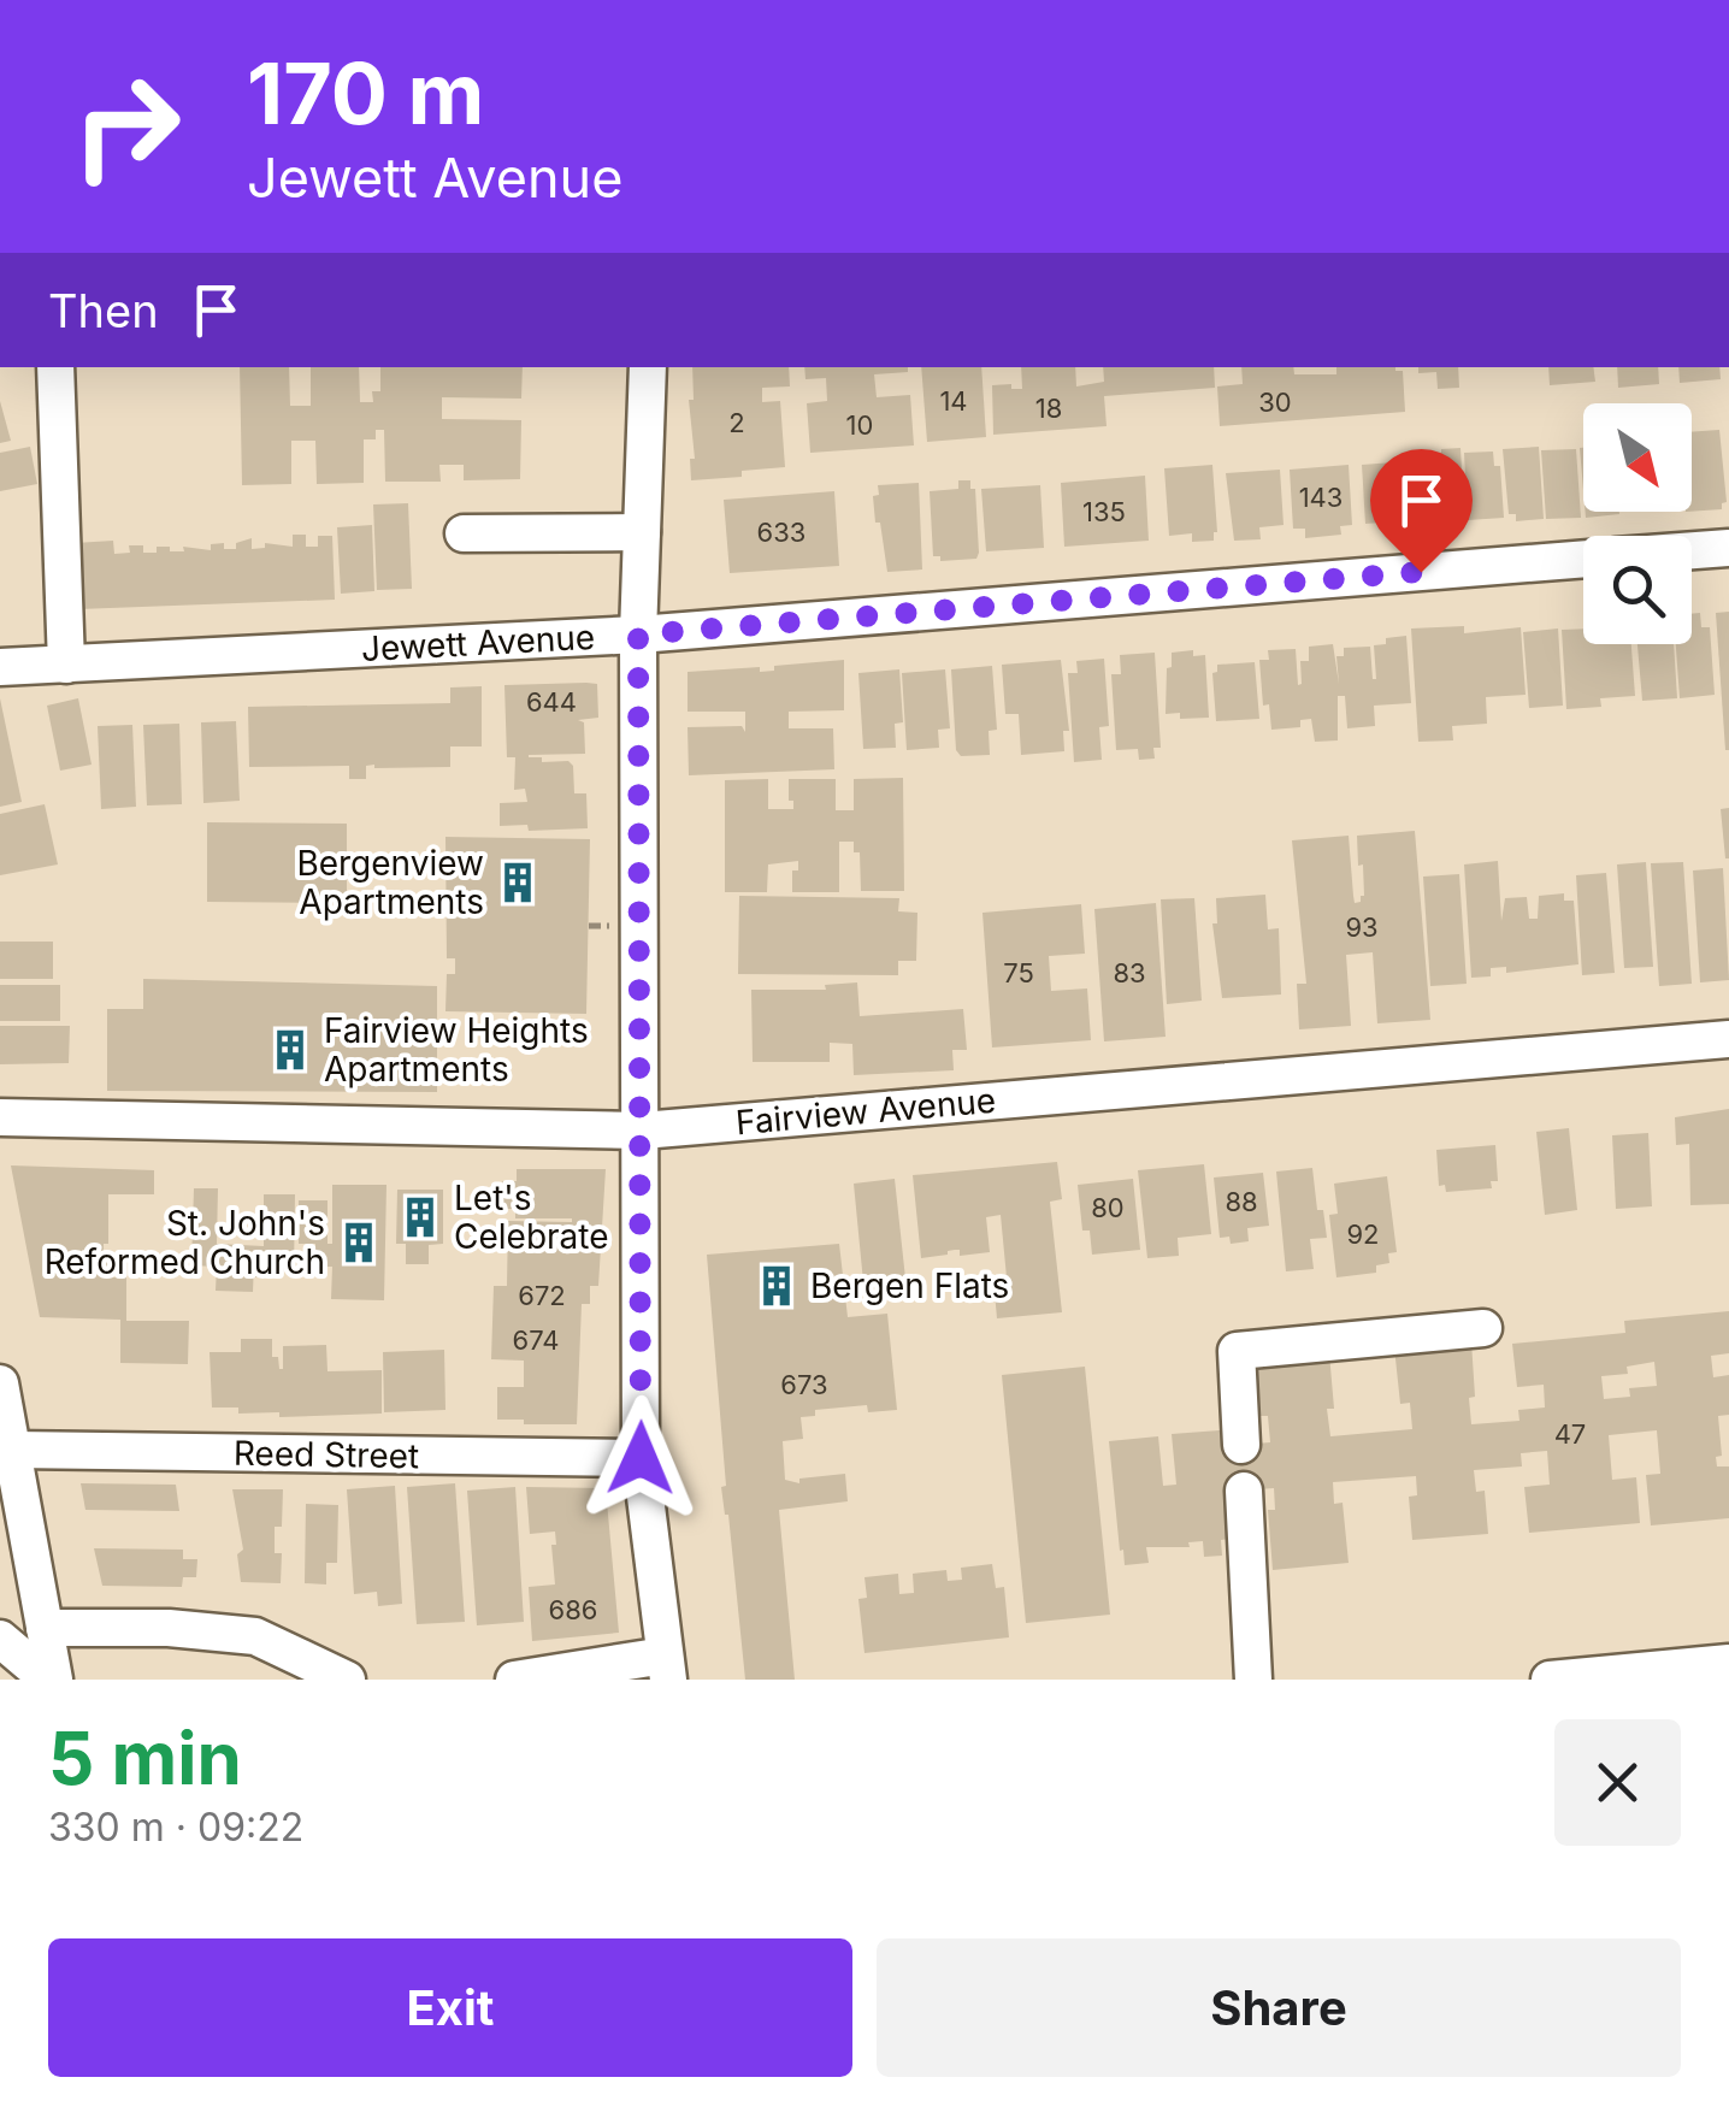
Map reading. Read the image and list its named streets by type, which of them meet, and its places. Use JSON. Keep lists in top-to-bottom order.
{
  "streets": {
    "street": ["Jewett Avenue", "Fairview Avenue", "Reed Street"]
  },
  "places": {
    "building": [
      "Bergenview Apartments",
      "Fairview Heights Apartments",
      "Let's Celebrate",
      "St. John's Reformed Church",
      "Bergen Flats"
    ]
  },
  "house_numbers": [
    "14",
    "30",
    "18",
    "2",
    "10",
    "143",
    "135",
    "633",
    "644",
    "93",
    "75",
    "83",
    "88",
    "80",
    "92",
    "672",
    "674",
    "673",
    "47",
    "686"
  ],
  "north": "bottom right",
  "page": {
    "turn": ["170 m", "Jewett Avenue"],
    "then": "Then",
    "heading": ["5 min", "330 m · 09:22"],
    "buttons": ["Exit", "Share"]
  }
}
